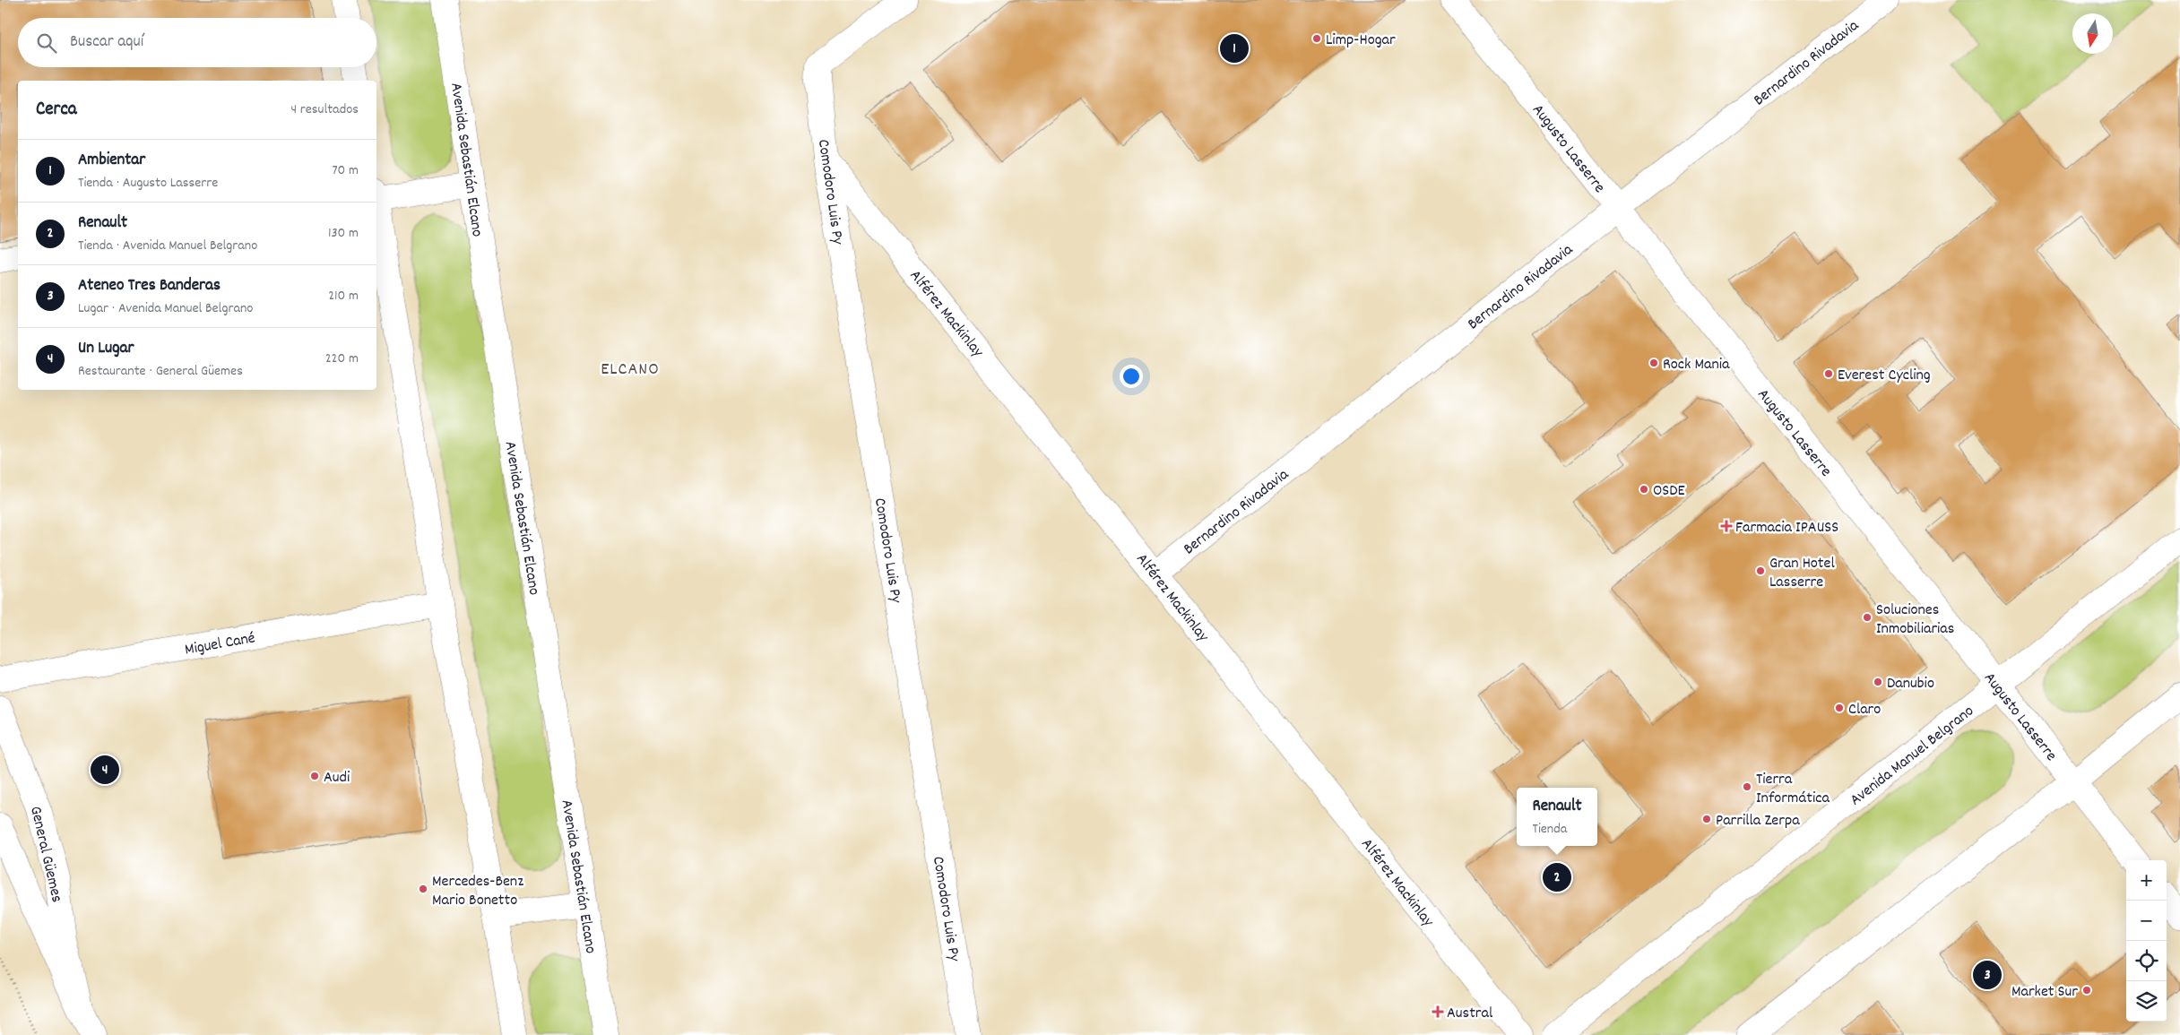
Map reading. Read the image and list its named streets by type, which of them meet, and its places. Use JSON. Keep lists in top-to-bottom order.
{
  "streets": {
    "street": [
      "Bernardino Rivadavia",
      "Augusto Lasserre",
      "Avenida Sebastián Elcano",
      "Comodoro Luis Py",
      "Alférez Mackinlay",
      "Miguel Cané",
      "Avenida Manuel Belgrano",
      "General Güemes"
    ]
  },
  "crossings": [
    ["Bernardino Rivadavia", "Augusto Lasserre"],
    ["Bernardino Rivadavia", "Alférez Mackinlay"],
    ["Augusto Lasserre", "Avenida Manuel Belgrano"],
    ["Comodoro Luis Py", "Alférez Mackinlay"]
  ],
  "districts": ["ELCANO"],
  "places": {
    "other": [
      "Limp-Hogar",
      "Rock Mania",
      "Everest Cycling",
      "OSDE",
      "Gran Hotel Lasserre",
      "Soluciones Inmobiliarias",
      "Danubio",
      "Claro",
      "Audi",
      "Tierra Informática",
      "Parrilla Zerpa",
      "Mercedes-Benz Mario Bonetto",
      "Market Sur"
    ],
    "health": ["Farmacia IPAUSS", "Austral"]
  },
  "north": "bottom",
  "page": {
    "search": "Buscar aquí",
    "pins": [
      "1",
      "4",
      "2",
      "3"
    ],
    "heading": ["Cerca", "4 resultados"],
    "list": [
      {
        "mark": "1",
        "name": "Ambientar",
        "note": "Tienda · Augusto Lasserre",
        "value": "70 m"
      },
      {
        "mark": "2",
        "name": "Renault",
        "note": "Tienda · Avenida Manuel Belgrano",
        "value": "130 m"
      },
      {
        "mark": "3",
        "name": "Ateneo Tres Banderas",
        "note": "Lugar · Avenida Manuel Belgrano",
        "value": "210 m"
      },
      {
        "mark": "4",
        "name": "Un Lugar",
        "note": "Restaurante · General Güemes",
        "value": "220 m"
      }
    ],
    "popup": ["Renault", "Tienda"],
    "map_buttons": ["+", "−"]
  }
}
